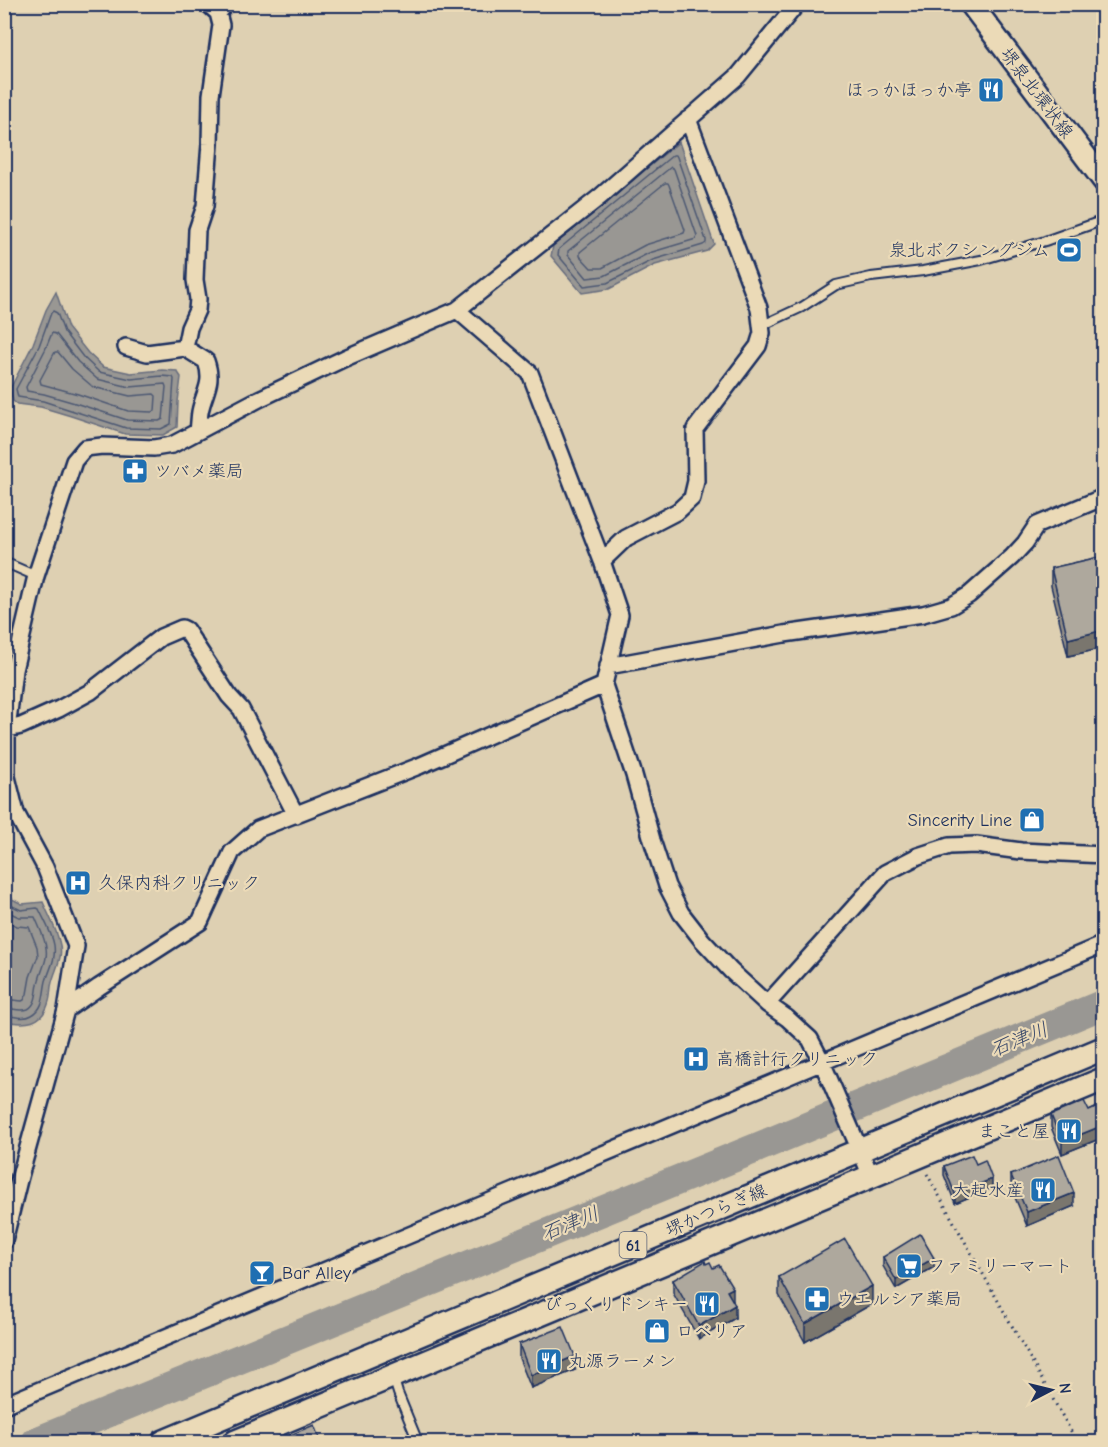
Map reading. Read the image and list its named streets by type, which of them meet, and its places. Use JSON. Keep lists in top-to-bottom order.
{
  "streets": {
    "main road": ["堺泉北環状線", "堺かつらぎ線", "61"]
  },
  "water": ["石津川"],
  "places": {
    "restaurant": [
      "ほっかほっか亭",
      "まこと屋",
      "大起水産",
      "びっくりドンキー",
      "丸源ラーメン"
    ],
    "sports": ["泉北ボクシングジム"],
    "pharmacy": ["ツバメ薬局", "ウエルシア薬局"],
    "shop": ["Sincerity Line", "ロベリア"],
    "hospital": ["久保内科クリニック", "高橋計行クリニック"],
    "supermarket": ["ファミリーマート"],
    "bar": ["Bar Alley"]
  },
  "north": "right"
}
